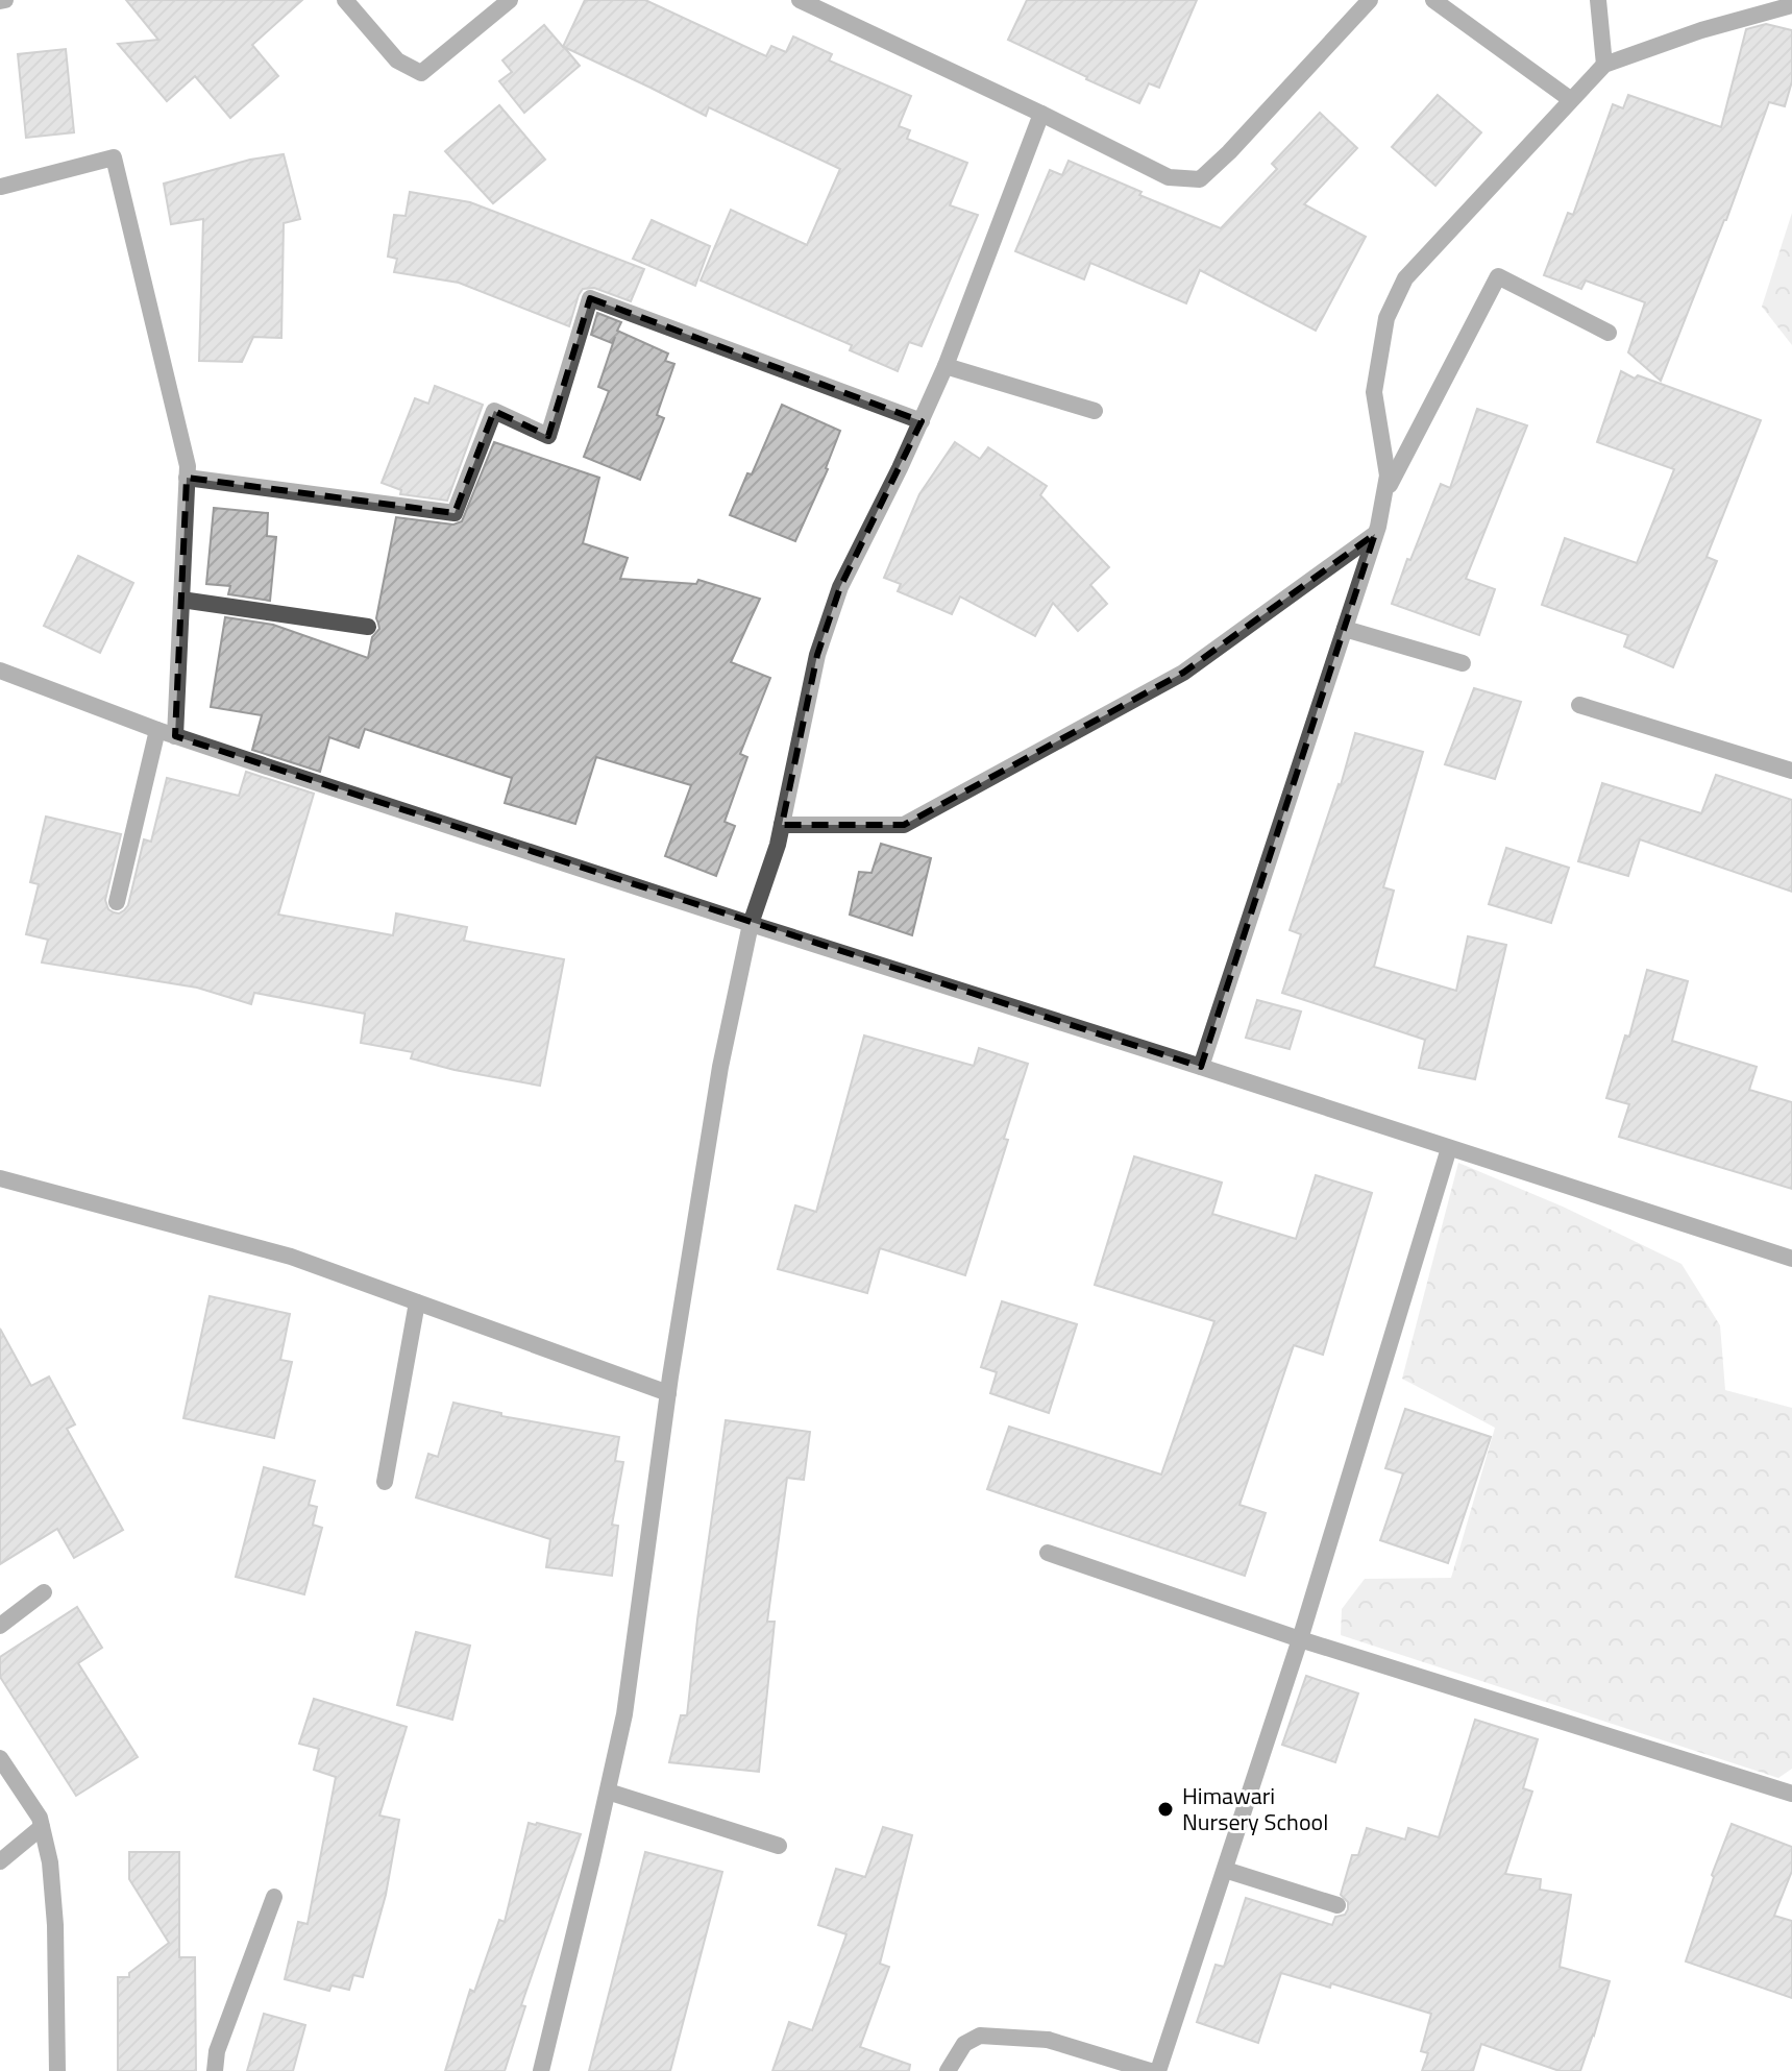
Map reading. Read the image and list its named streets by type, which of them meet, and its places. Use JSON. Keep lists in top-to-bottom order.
{
  "places": ["Himawari Nursery School"]
}
